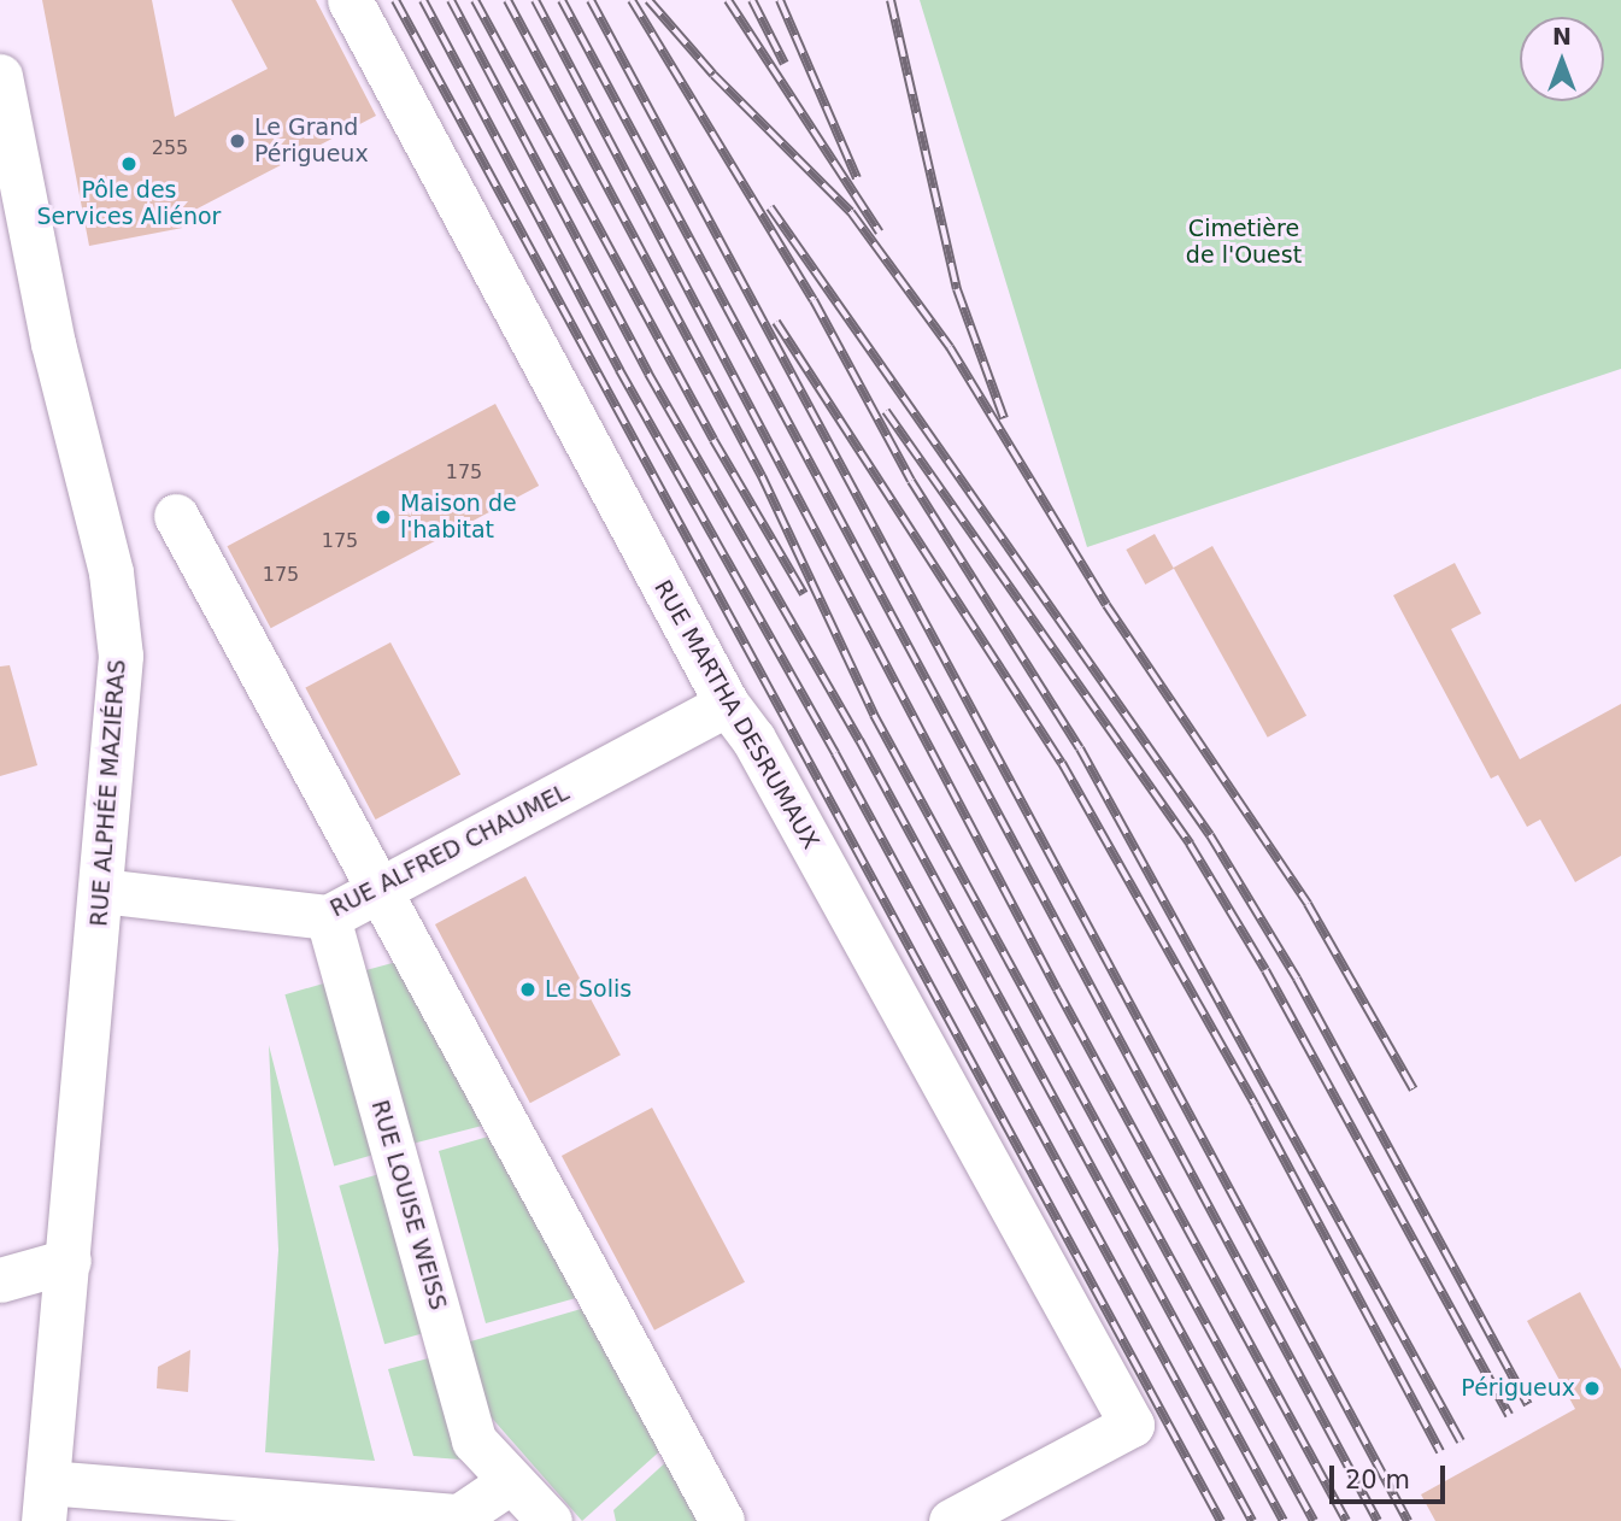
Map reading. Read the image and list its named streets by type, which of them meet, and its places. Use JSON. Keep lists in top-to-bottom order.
{
  "streets": {
    "street": [
      "RUE MARTHA DESRUMAUX",
      "RUE ALPHÉE MAZIÉRAS",
      "RUE ALFRED CHAUMEL",
      "RUE LOUISE WEISS"
    ]
  },
  "crossings": [
    ["RUE MARTHA DESRUMAUX", "RUE ALFRED CHAUMEL"],
    ["RUE ALPHÉE MAZIÉRAS", "RUE ALFRED CHAUMEL"],
    ["RUE ALFRED CHAUMEL", "RUE LOUISE WEISS"]
  ],
  "parks": ["Cimetière de l'Ouest"],
  "places": [
    "Le Grand Périgueux",
    "Pôle des Services Aliénor",
    "Maison de l'habitat",
    "Le Solis",
    "Périgueux"
  ],
  "house_numbers": [
    "255",
    "175",
    "175",
    "175"
  ],
  "scale_bar": "20 m",
  "north": "top"
}
